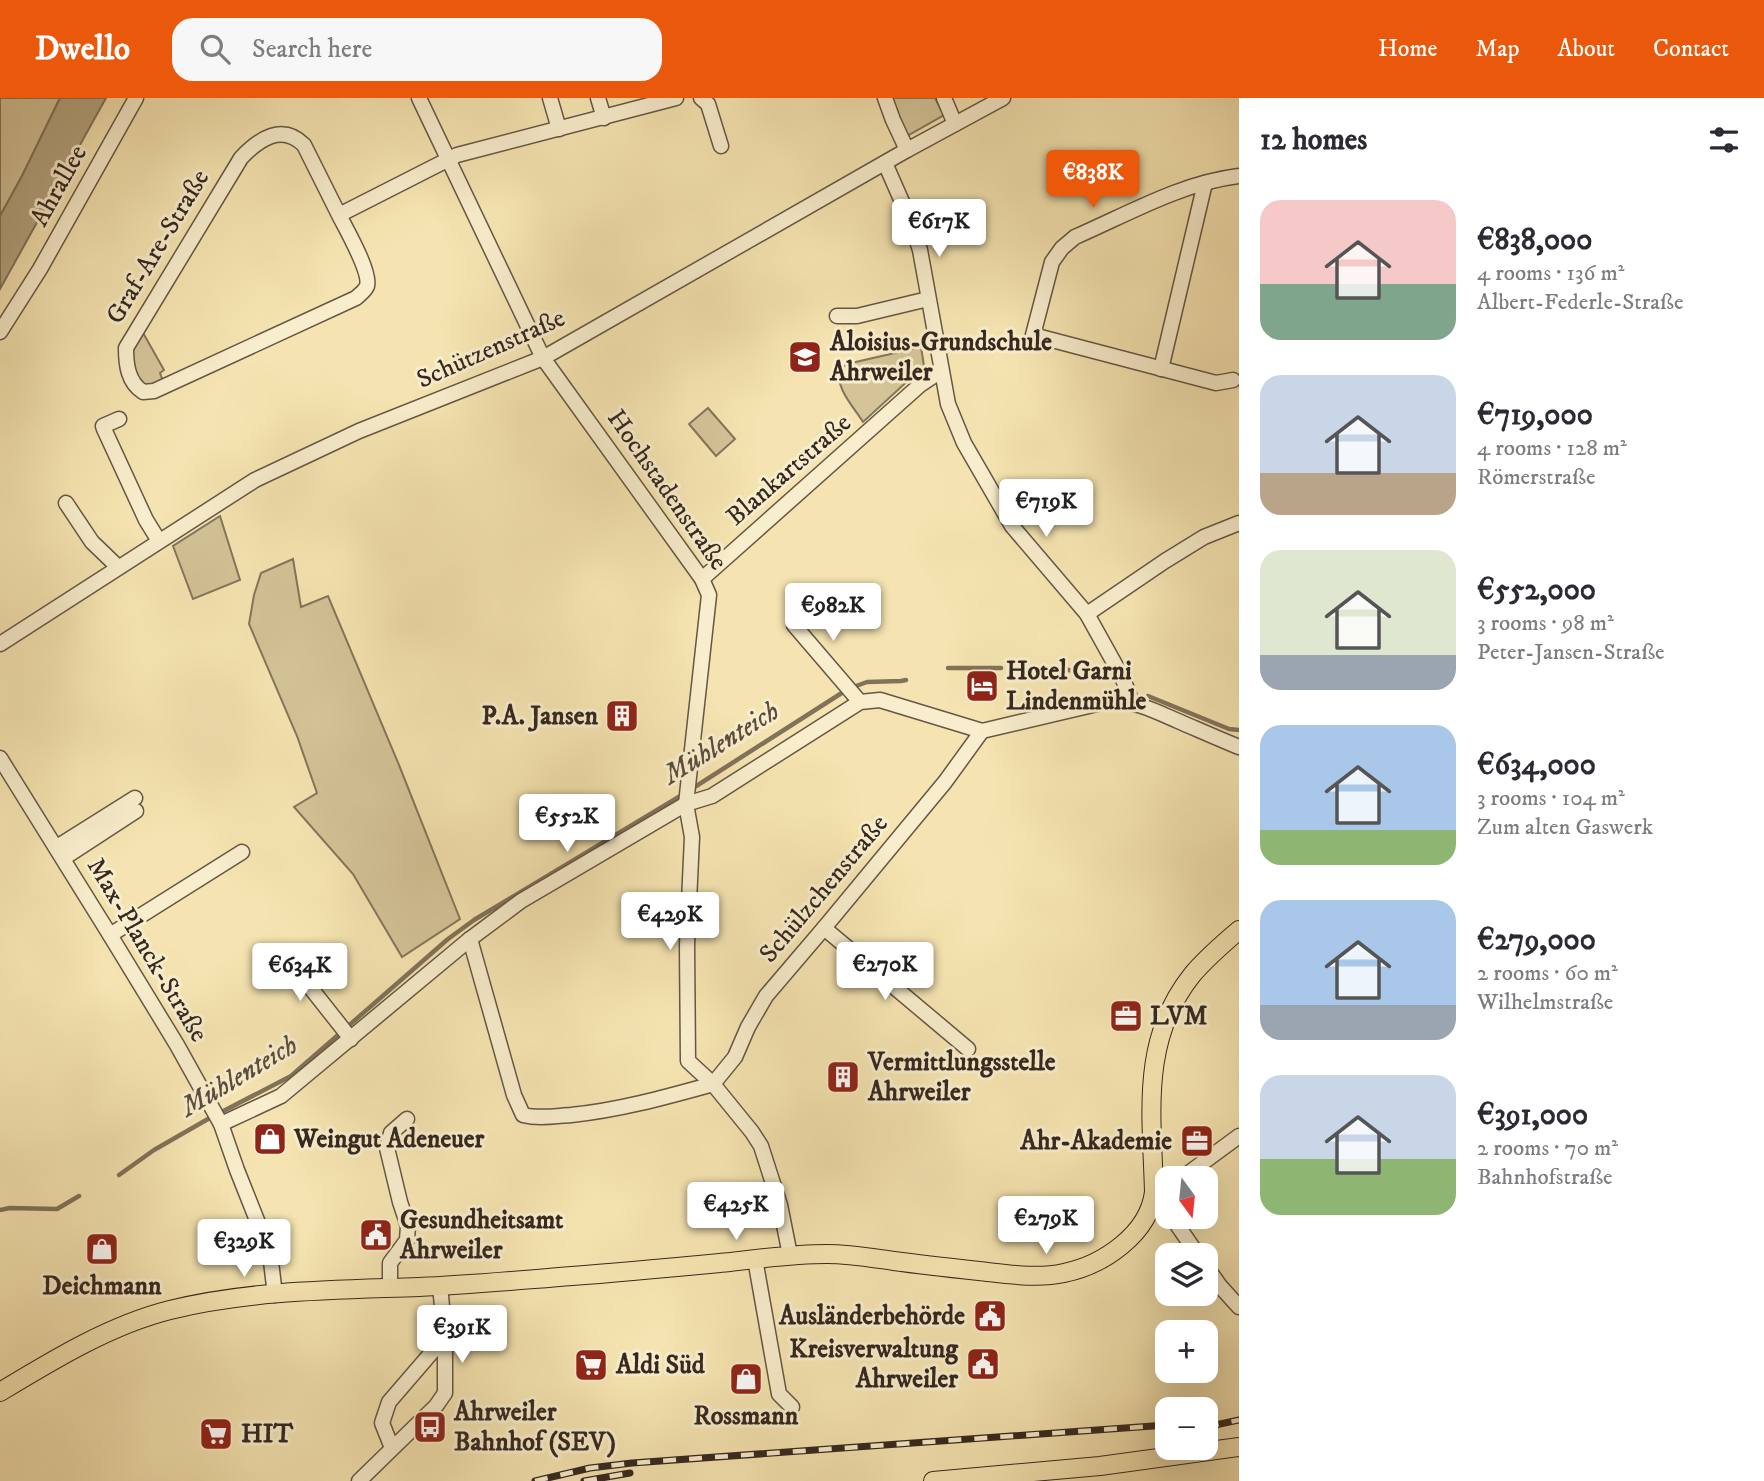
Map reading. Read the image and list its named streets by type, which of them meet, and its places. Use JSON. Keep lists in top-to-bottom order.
{
  "streets": {
    "street": [
      "Ahrallee",
      "Graf-Are-Straße",
      "Schützenstraße",
      "Blankartstraße",
      "Hochstadenstraße",
      "Schülzchenstraße",
      "Max-Planck-Straße"
    ]
  },
  "crossings": [
    ["Schützenstraße", "Hochstadenstraße"],
    ["Blankartstraße", "Hochstadenstraße"],
    ["Hochstadenstraße", "Schülzchenstraße"]
  ],
  "water": ["Mühlenteich"],
  "places": {
    "school or university": ["Aloisius-Grundschule Ahrweiler"],
    "hotel": ["Hotel Garni Lindenmühle"],
    "building": ["P.A. Jansen", "Vermittlungsstelle Ahrweiler"],
    "office": ["LVM", "Ahr-Akademie"],
    "shop": ["Weingut Adeneuer", "Deichmann", "Rossmann"],
    "public building": ["Gesundheitsamt Ahrweiler", "Ausländerbehörde", "Kreisverwaltung Ahrweiler"],
    "supermarket": ["Aldi Süd", "HIT"],
    "bus stop": ["Ahrweiler Bahnhof (SEV)"]
  },
  "north": "bottom",
  "page": {
    "header": "Dwello",
    "search": "Search here",
    "nav": [
      "Home",
      "Map",
      "About",
      "Contact"
    ],
    "heading": "12 homes",
    "price": [
      "€838K",
      "€617K",
      "€719K",
      "€982K",
      "€552K",
      "€429K",
      "€270K",
      "€634K",
      "€425K",
      "€279K",
      "€329K",
      "€391K"
    ],
    "list": [
      {
        "name": "€838,000",
        "note": "4 rooms · 136 m² · Albert-Federle-Straße"
      },
      {
        "name": "€719,000",
        "note": "4 rooms · 128 m² · Römerstraße"
      },
      {
        "name": "€552,000",
        "note": "3 rooms · 98 m² · Peter-Jansen-Straße"
      },
      {
        "name": "€634,000",
        "note": "3 rooms · 104 m² · Zum alten Gaswerk"
      },
      {
        "name": "€279,000",
        "note": "2 rooms · 60 m² · Wilhelmstraße"
      },
      {
        "name": "€391,000",
        "note": "2 rooms · 70 m² · Bahnhofstraße"
      }
    ],
    "map_buttons": ["+", "−"]
  }
}
